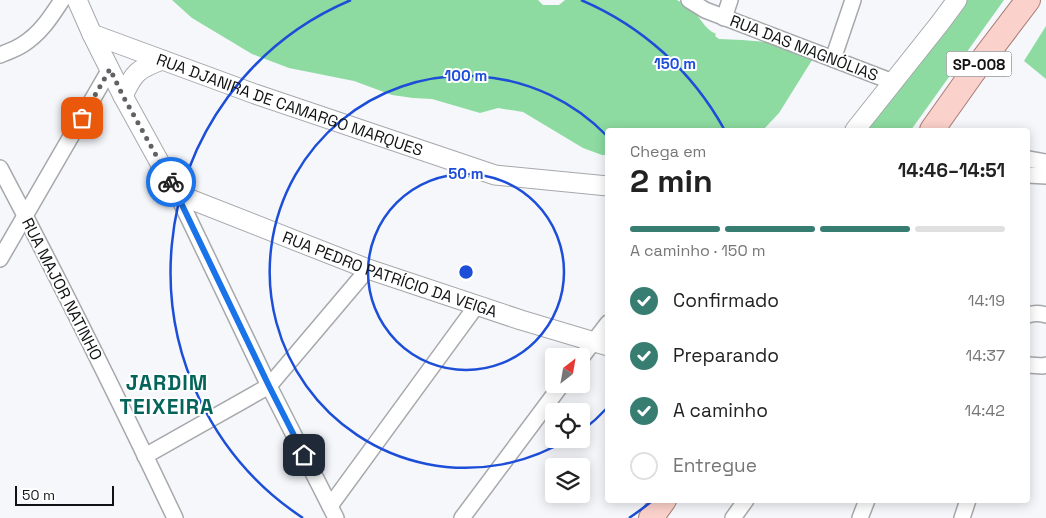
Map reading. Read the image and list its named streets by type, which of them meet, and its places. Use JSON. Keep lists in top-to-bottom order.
{
  "streets": {
    "main road": ["SP-008"],
    "street": [
      "RUA DAS MAGNÓLIAS",
      "RUA DJANIRA DE CAMARGO MARQUES",
      "RUA PEDRO PATRÍCIO DA VEIGA",
      "RUA MAJOR NATINHO"
    ]
  },
  "districts": ["JARDIM TEIXEIRA"],
  "scale_bar": "50 m",
  "north": "top right",
  "page": {
    "heading": ["2 min", "Chega em", "14:46–14:51"],
    "bar": "A caminho · 150 m",
    "list": [
      ["Confirmado", "14:19"],
      ["Preparando", "14:37"],
      ["A caminho", "14:42"],
      "Entregue"
    ],
    "scale": "50 m"
  },
  "rings": ["150 m", "100 m", "50 m"]
}
